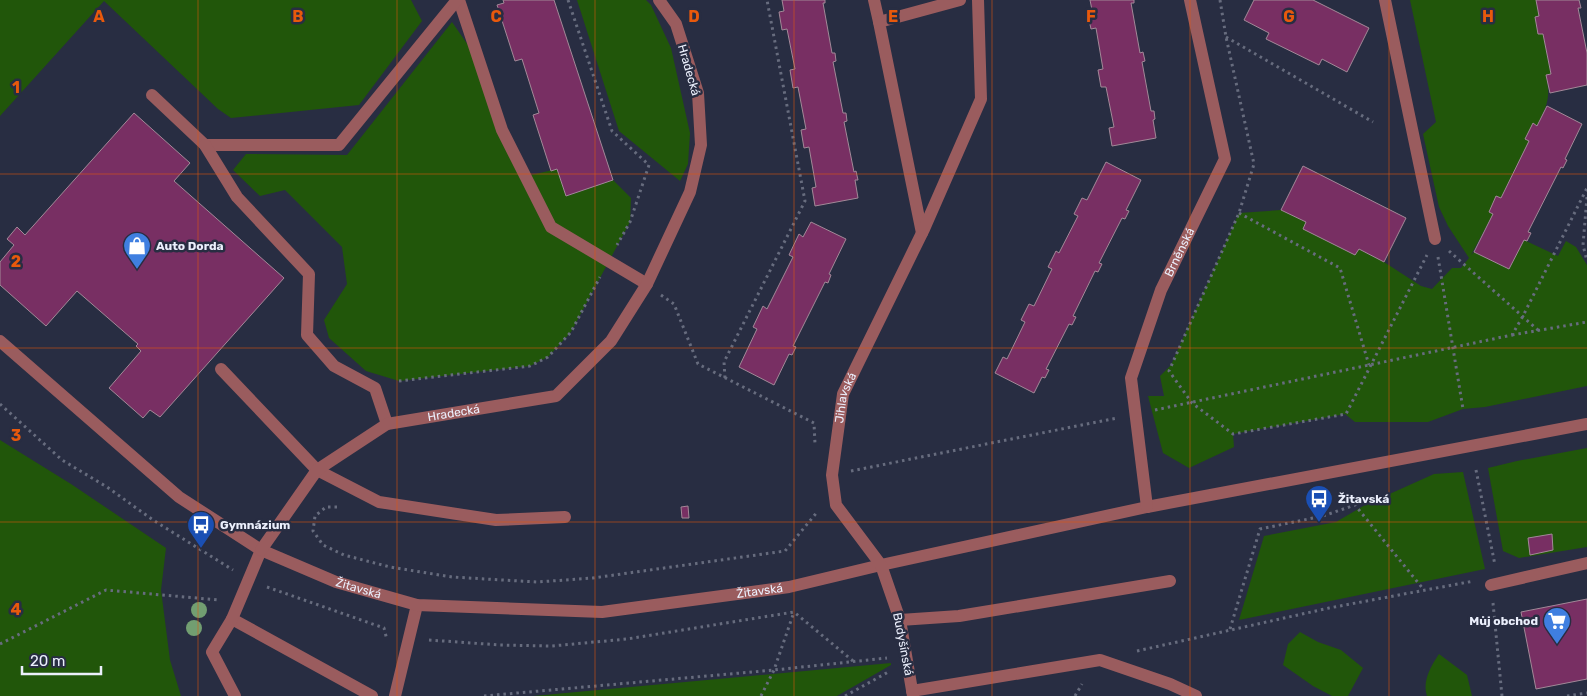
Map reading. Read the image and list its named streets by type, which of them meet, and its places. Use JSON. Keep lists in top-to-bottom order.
{
  "streets": {
    "street": [
      "Hradecká",
      "Brněnská",
      "Jihlavská",
      "Žitavská",
      "Budyšínská"
    ]
  },
  "crossings": [
    ["Hradecká", "Žitavská"],
    ["Brněnská", "Žitavská"],
    ["Jihlavská", "Žitavská"],
    ["Jihlavská", "Budyšínská"],
    ["Žitavská", "Budyšínská"]
  ],
  "places": {
    "shop": ["Auto Dorda"],
    "bus stop": ["Žitavská", "Gymnázium"],
    "supermarket": ["Můj obchod"]
  },
  "scale_bar": "20 m",
  "grid": {
    "columns": [
      "A",
      "B",
      "C",
      "D",
      "E",
      "F",
      "G",
      "H"
    ],
    "rows": [
      "1",
      "2",
      "3",
      "4"
    ]
  }
}
